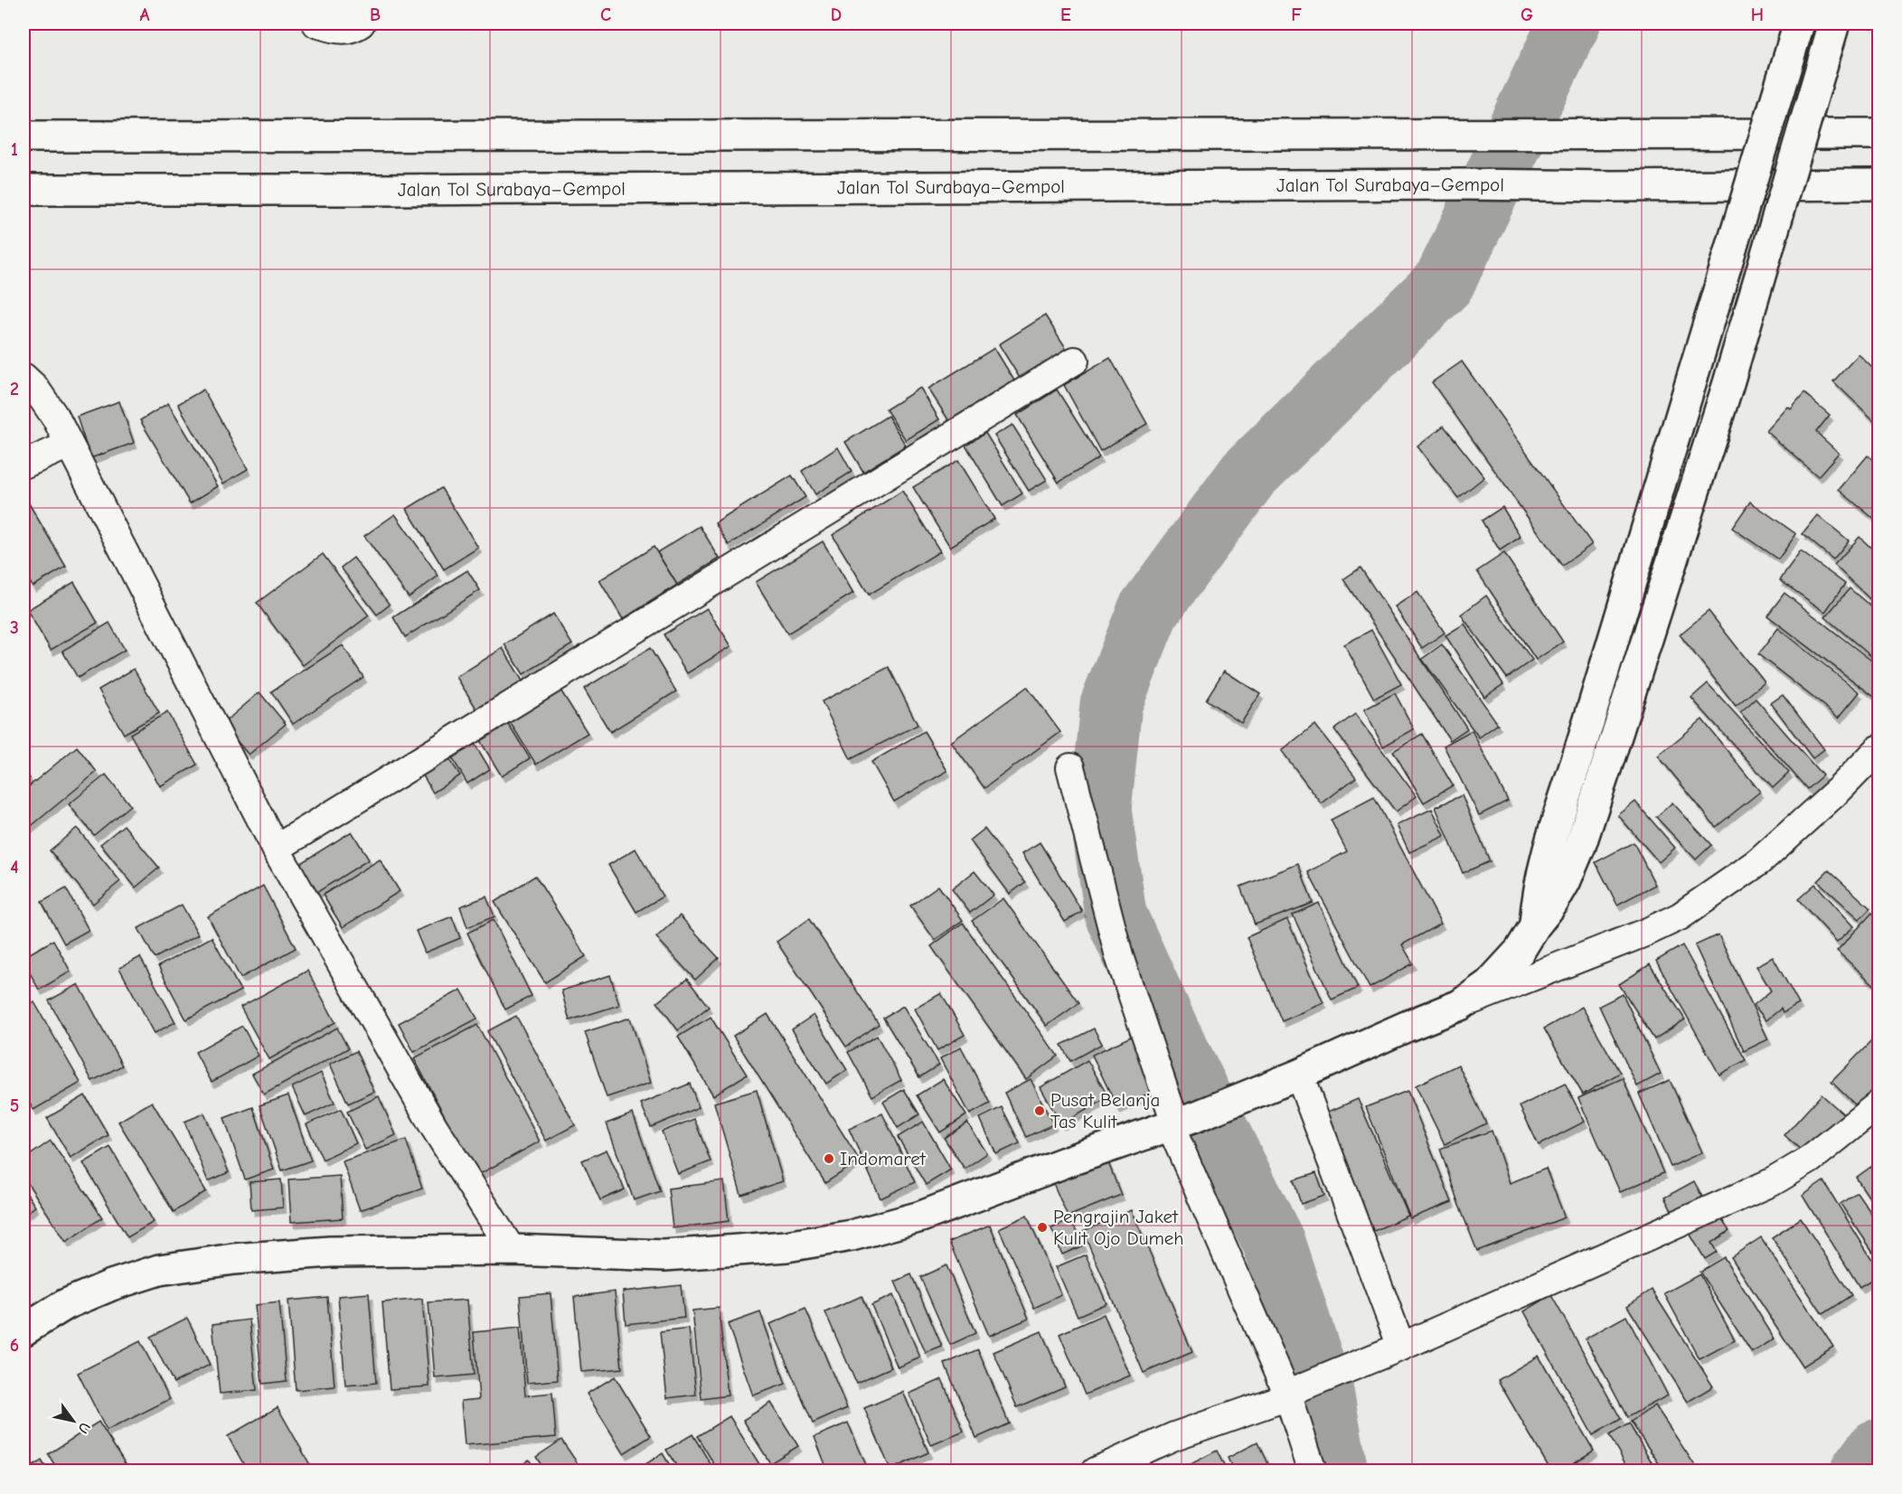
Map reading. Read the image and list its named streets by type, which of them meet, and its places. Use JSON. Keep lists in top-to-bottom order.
{
  "streets": {
    "main road": ["Jalan Tol Surabaya–Gempol"]
  },
  "places": ["Pusat Belanja Tas Kulit", "Indomaret", "Pengrajin Jaket Kulit Ojo Dumeh"],
  "north": "bottom right",
  "grid": {
    "columns": [
      "A",
      "B",
      "C",
      "D",
      "E",
      "F",
      "G",
      "H"
    ],
    "rows": [
      "1",
      "2",
      "3",
      "4",
      "5",
      "6"
    ]
  }
}
